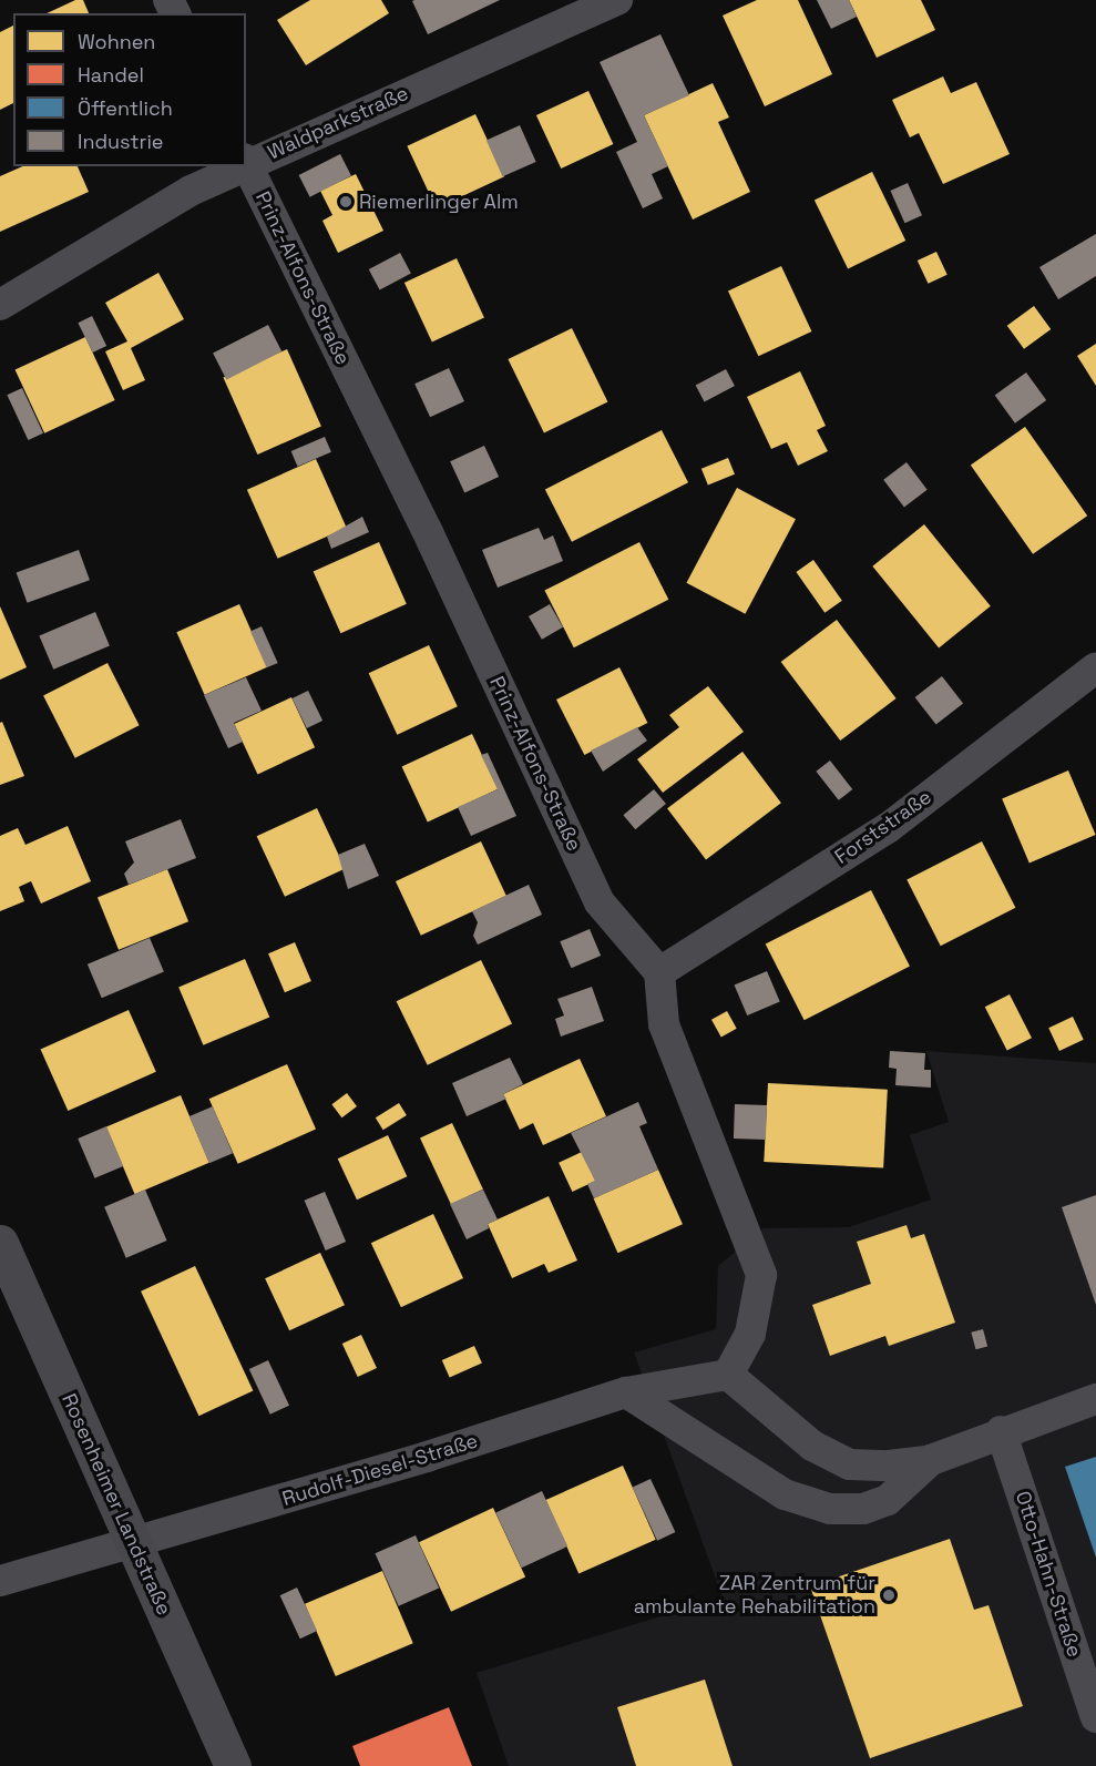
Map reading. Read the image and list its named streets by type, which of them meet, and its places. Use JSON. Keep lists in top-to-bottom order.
{
  "streets": {
    "main road": ["Rosenheimer Landstraße"],
    "street": [
      "Waldparkstraße",
      "Prinz-Alfons-Straße",
      "Forststraße",
      "Rudolf-Diesel-Straße",
      "Otto-Hahn-Straße"
    ]
  },
  "crossings": [
    ["Waldparkstraße", "Prinz-Alfons-Straße"],
    ["Prinz-Alfons-Straße", "Forststraße"],
    ["Rudolf-Diesel-Straße", "Rosenheimer Landstraße"]
  ],
  "places": ["Riemerlinger Alm", "ZAR Zentrum für ambulante Rehabilitation"],
  "legend": [
    "Wohnen",
    "Handel",
    "Öffentlich",
    "Industrie"
  ]
}
